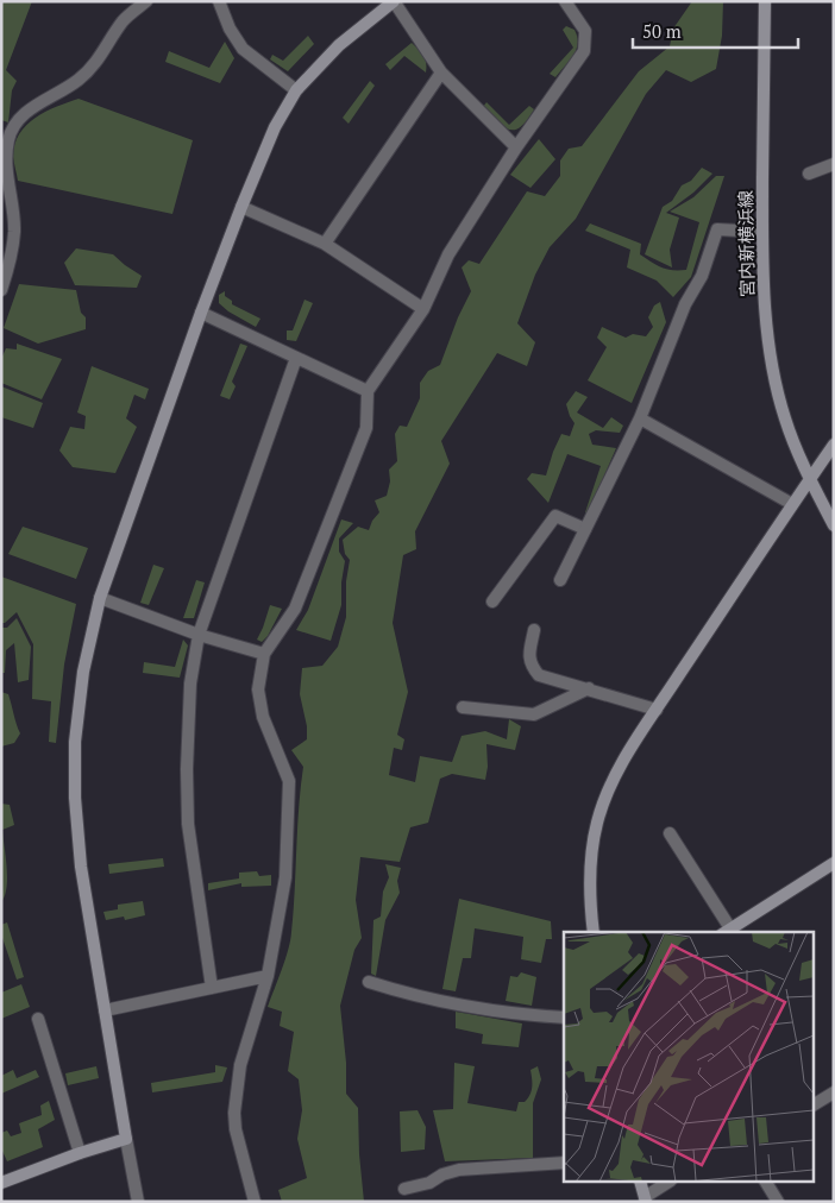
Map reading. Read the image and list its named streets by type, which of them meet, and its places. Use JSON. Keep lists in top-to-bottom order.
{
  "streets": {
    "street": ["宮内新横浜線"]
  },
  "scale_bar": "50 m"
}
